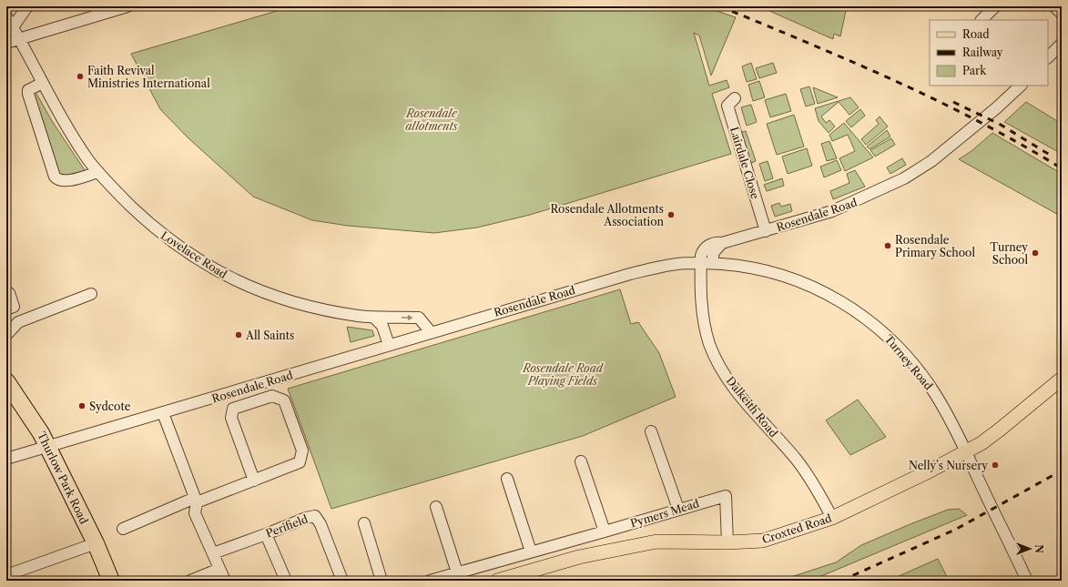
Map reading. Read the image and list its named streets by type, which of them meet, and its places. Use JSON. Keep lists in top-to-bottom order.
{
  "streets": {
    "highway": ["Thurlow Park Road"],
    "main road": ["Croxted Road"],
    "street": [
      "Lairdale Close",
      "Rosendale Road",
      "Lovelace Road",
      "Turney Road",
      "Dalkeith Road",
      "Pymers Mead",
      "Perifield"
    ]
  },
  "crossings": [
    ["Lairdale Close", "Rosendale Road"],
    ["Rosendale Road", "Lovelace Road"],
    ["Rosendale Road", "Turney Road"],
    ["Rosendale Road", "Dalkeith Road"],
    ["Rosendale Road", "Thurlow Park Road"],
    ["Turney Road", "Croxted Road"],
    ["Dalkeith Road", "Croxted Road"],
    ["Pymers Mead", "Croxted Road"]
  ],
  "parks": ["Rosendale allotments", "Rosendale Road Playing Fields"],
  "places": [
    "Faith Revival Ministries International",
    "Rosendale Allotments Association",
    "Rosendale Primary School",
    "Turney School",
    "All Saints",
    "Sydcote",
    "Nelly’s Nursery"
  ],
  "legend": ["Road", "Railway", "Park"],
  "north": "right"
}
